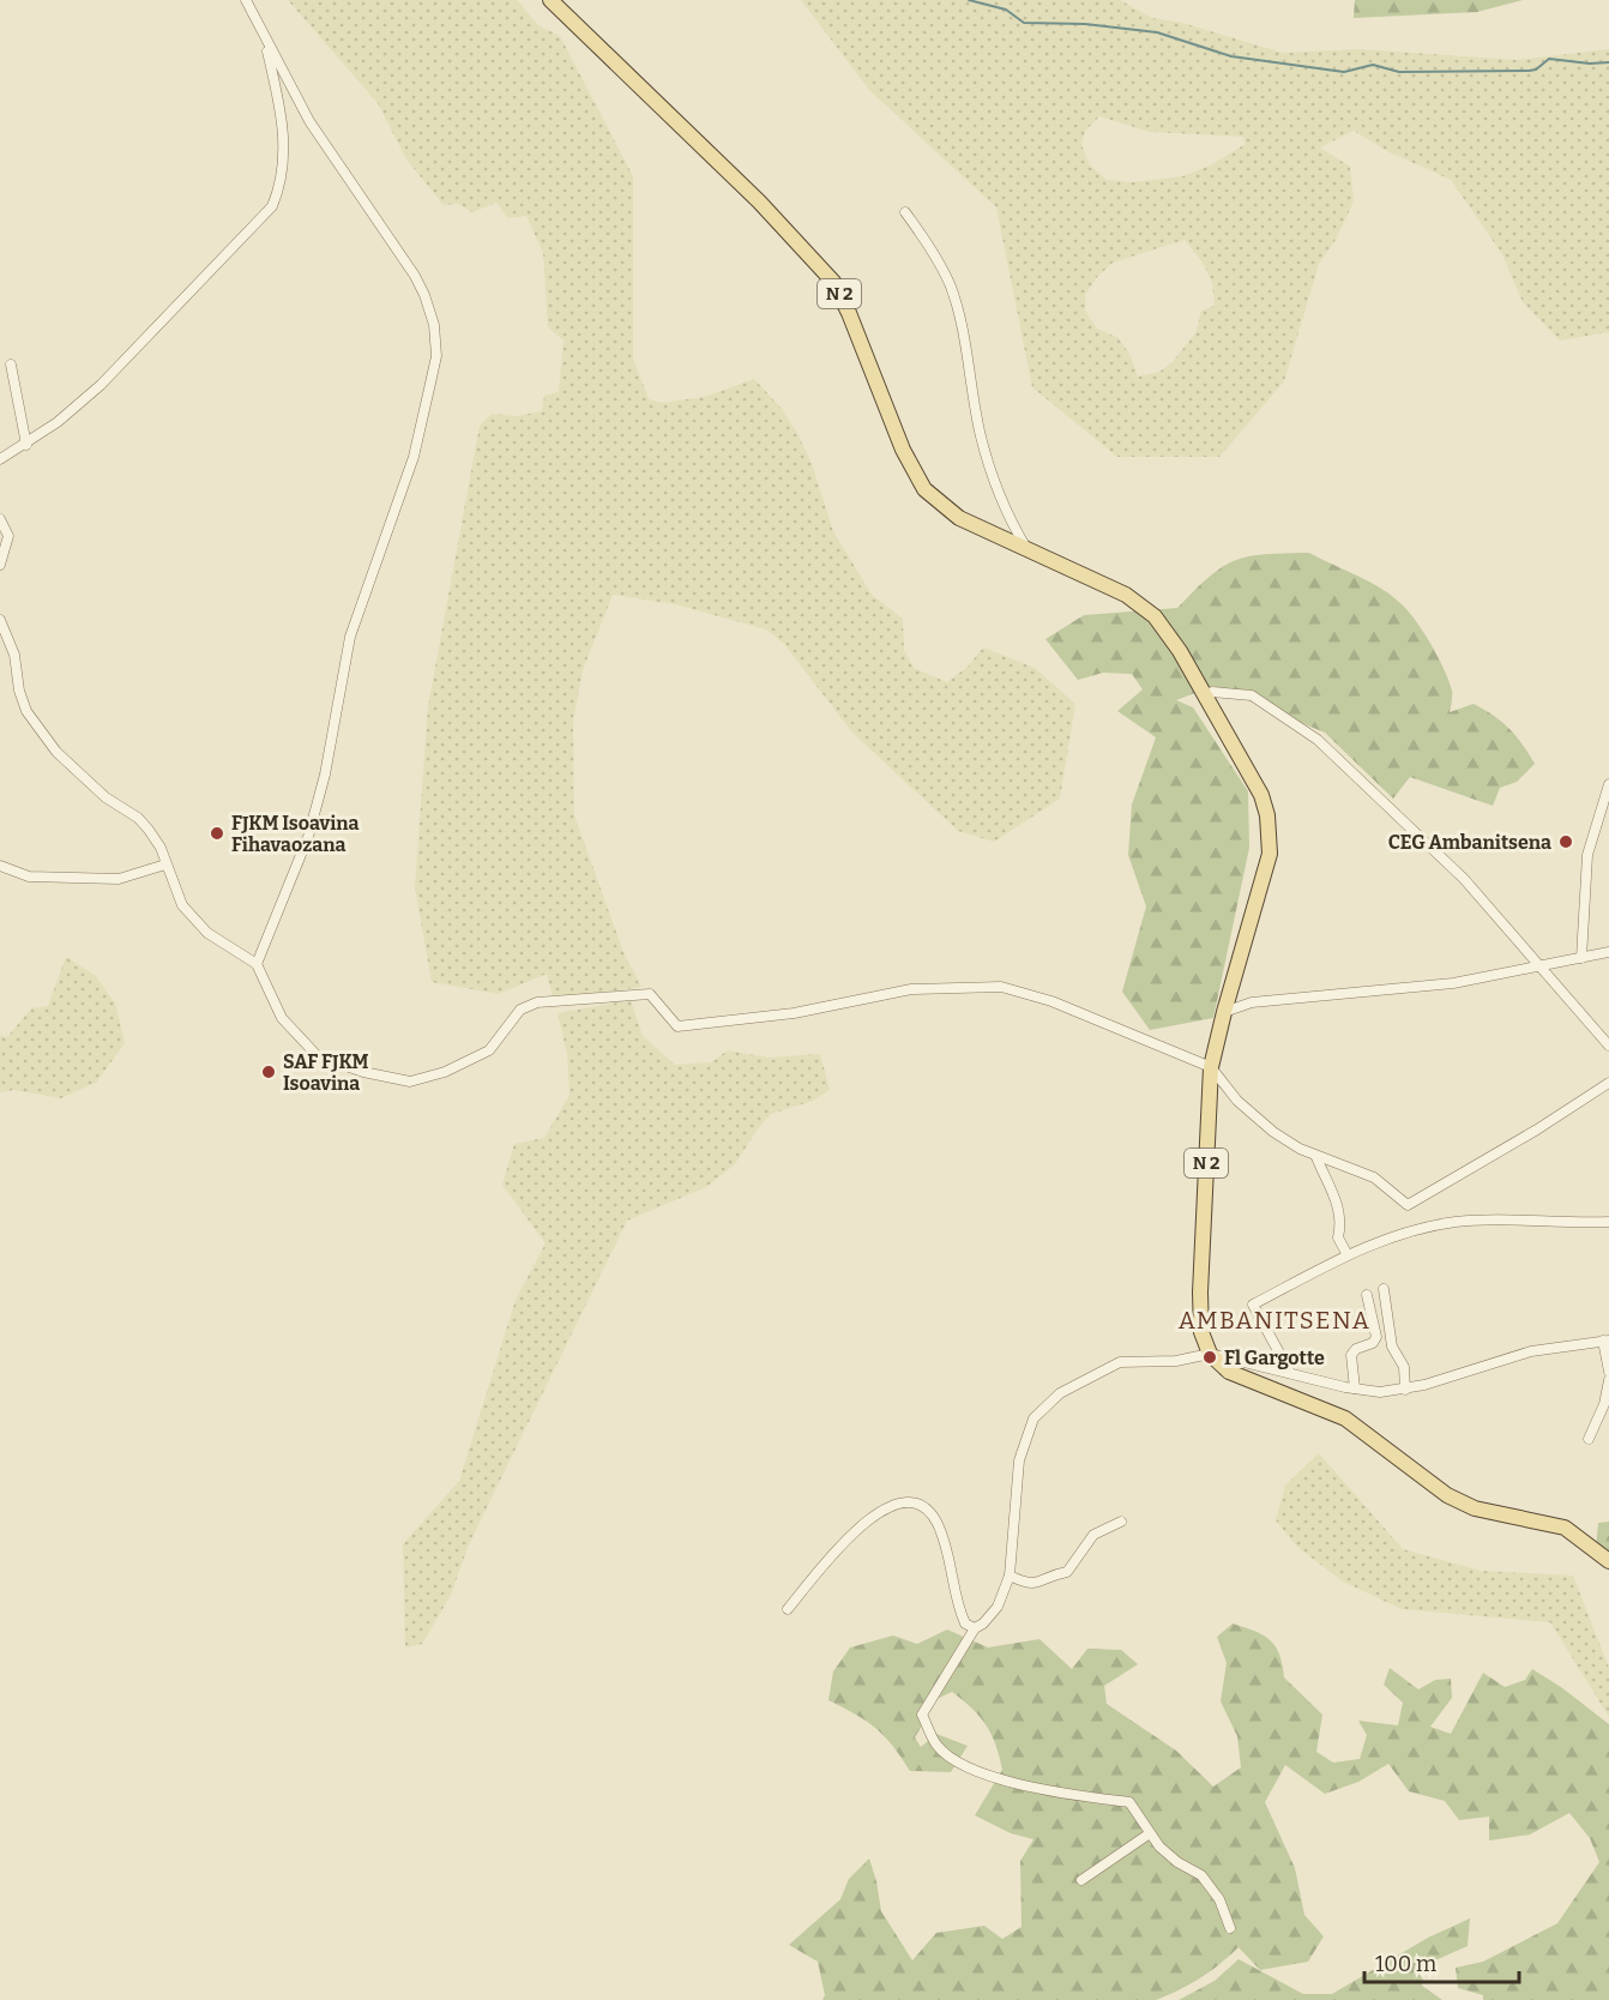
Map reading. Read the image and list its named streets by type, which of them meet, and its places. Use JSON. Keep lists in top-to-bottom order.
{
  "streets": {
    "main road": ["N 2"]
  },
  "districts": ["AMBANITSENA"],
  "places": [
    "FJKM Isoavina Fihavaozana",
    "CEG Ambanitsena",
    "SAF FJKM Isoavina",
    "Fl Gargotte"
  ],
  "scale_bar": "100 m"
}
